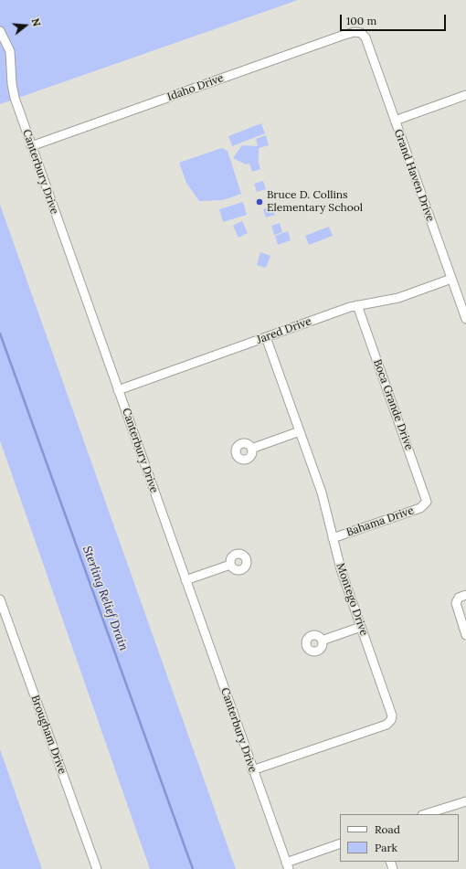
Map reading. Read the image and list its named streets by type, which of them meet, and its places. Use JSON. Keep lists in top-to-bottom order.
{
  "streets": {
    "street": [
      "Idaho Drive",
      "Canterbury Drive",
      "Grand Haven Drive",
      "Jared Drive",
      "Boca Grande Drive",
      "Bahama Drive",
      "Montego Drive",
      "Brougham Drive"
    ]
  },
  "crossings": [
    ["Idaho Drive", "Canterbury Drive"],
    ["Idaho Drive", "Grand Haven Drive"],
    ["Canterbury Drive", "Jared Drive"],
    ["Canterbury Drive", "Montego Drive"],
    ["Grand Haven Drive", "Jared Drive"],
    ["Jared Drive", "Boca Grande Drive"],
    ["Jared Drive", "Montego Drive"],
    ["Boca Grande Drive", "Bahama Drive"],
    ["Bahama Drive", "Montego Drive"]
  ],
  "water": ["Sterling Relief Drain"],
  "places": ["Bruce D. Collins Elementary School"],
  "legend": ["Road", "Park"],
  "scale_bar": "100 m",
  "north": "right"
}
